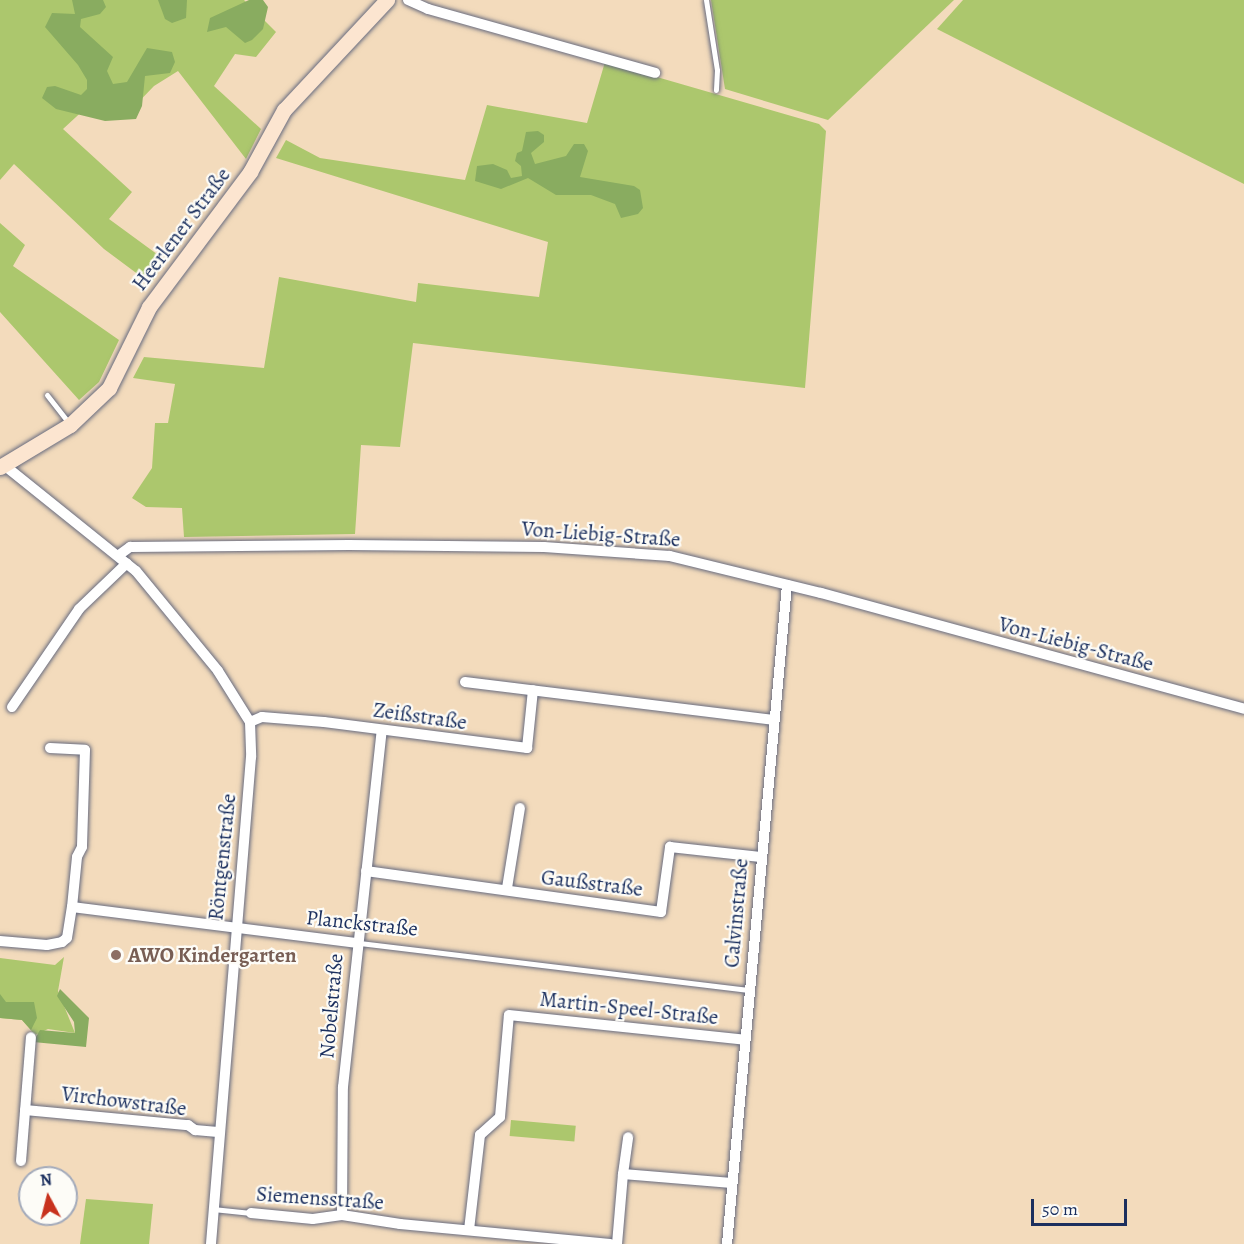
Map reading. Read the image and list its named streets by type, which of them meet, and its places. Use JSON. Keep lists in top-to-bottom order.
{
  "streets": {
    "main road": ["Heerlener Straße"],
    "street": [
      "Von-Liebig-Straße",
      "Zeißstraße",
      "Röntgenstraße",
      "Gaußstraße",
      "Calvinstraße",
      "Planckstraße",
      "Nobelstraße",
      "Martin-Speel-Straße",
      "Virchowstraße",
      "Siemensstraße"
    ]
  },
  "crossings": [
    ["Von-Liebig-Straße", "Calvinstraße"],
    ["Zeißstraße", "Röntgenstraße"],
    ["Zeißstraße", "Calvinstraße"],
    ["Zeißstraße", "Nobelstraße"],
    ["Röntgenstraße", "Planckstraße"],
    ["Röntgenstraße", "Virchowstraße"],
    ["Röntgenstraße", "Siemensstraße"],
    ["Gaußstraße", "Calvinstraße"],
    ["Gaußstraße", "Nobelstraße"],
    ["Calvinstraße", "Planckstraße"],
    ["Calvinstraße", "Martin-Speel-Straße"],
    ["Planckstraße", "Nobelstraße"],
    ["Nobelstraße", "Siemensstraße"],
    ["Martin-Speel-Straße", "Siemensstraße"]
  ],
  "places": ["AWO Kindergarten"],
  "scale_bar": "50 m",
  "north": "top"
}
